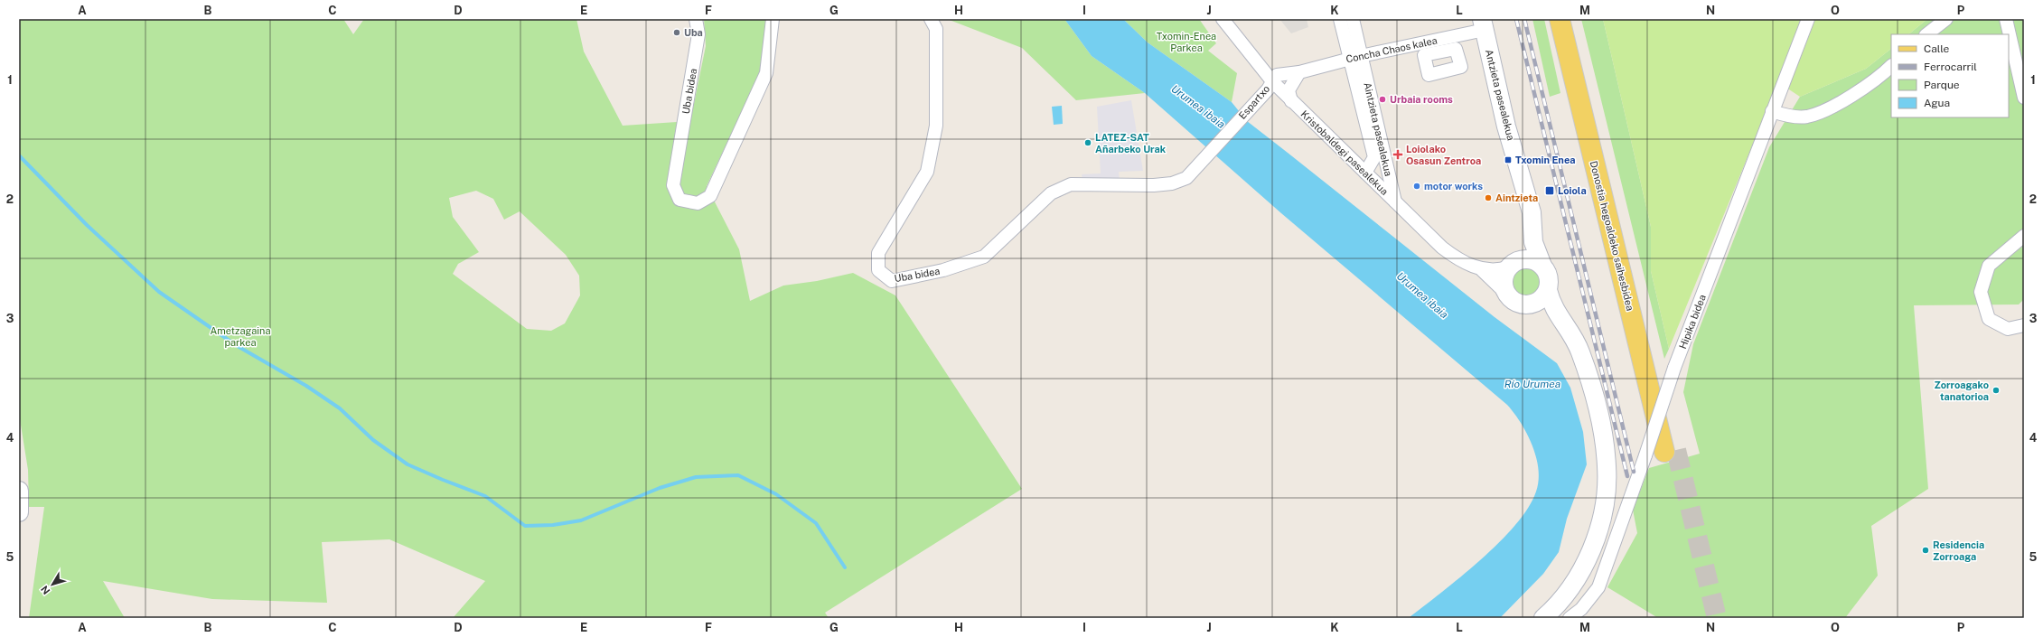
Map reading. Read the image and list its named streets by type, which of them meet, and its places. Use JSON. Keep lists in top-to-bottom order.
{
  "streets": {
    "main road": ["Antzieta pasealekua", "Donostia hegoaldeko saihesbidea"],
    "street": [
      "Concha Chaos kalea",
      "Uba bidea",
      "Espartxo",
      "Aintzieta pasealekua",
      "Kristobaldegi pasealekua",
      "Hipika bidea"
    ]
  },
  "crossings": [
    ["Concha Chaos kalea", "Antzieta pasealekua"],
    ["Concha Chaos kalea", "Espartxo"],
    ["Concha Chaos kalea", "Aintzieta pasealekua"],
    ["Concha Chaos kalea", "Kristobaldegi pasealekua"],
    ["Uba bidea", "Espartxo"],
    ["Antzieta pasealekua", "Kristobaldegi pasealekua"],
    ["Espartxo", "Kristobaldegi pasealekua"],
    ["Aintzieta pasealekua", "Kristobaldegi pasealekua"]
  ],
  "water": ["Urumea ibaia", "Río Urumea"],
  "parks": ["Txomin-Enea Parkea", "Ametzagaina parkea"],
  "places": {
    "other": [
      "Uba",
      "Urbaia rooms",
      "LATEZ-SAT Añarbeko Urak",
      "motor works",
      "Aintzieta",
      "Zorroagako tanatorioa",
      "Residencia Zorroaga"
    ],
    "health": ["Loiolako Osasun Zentroa"],
    "transit": ["Txomin Enea", "Loiola"]
  },
  "legend": [
    "Calle",
    "Ferrocarril",
    "Parque",
    "Agua"
  ],
  "north": "bottom left",
  "grid": {
    "columns": [
      "A",
      "B",
      "C",
      "D",
      "E",
      "F",
      "G",
      "H",
      "I",
      "J",
      "K",
      "L",
      "M",
      "N",
      "O",
      "P"
    ],
    "rows": [
      "1",
      "2",
      "3",
      "4",
      "5"
    ]
  }
}
